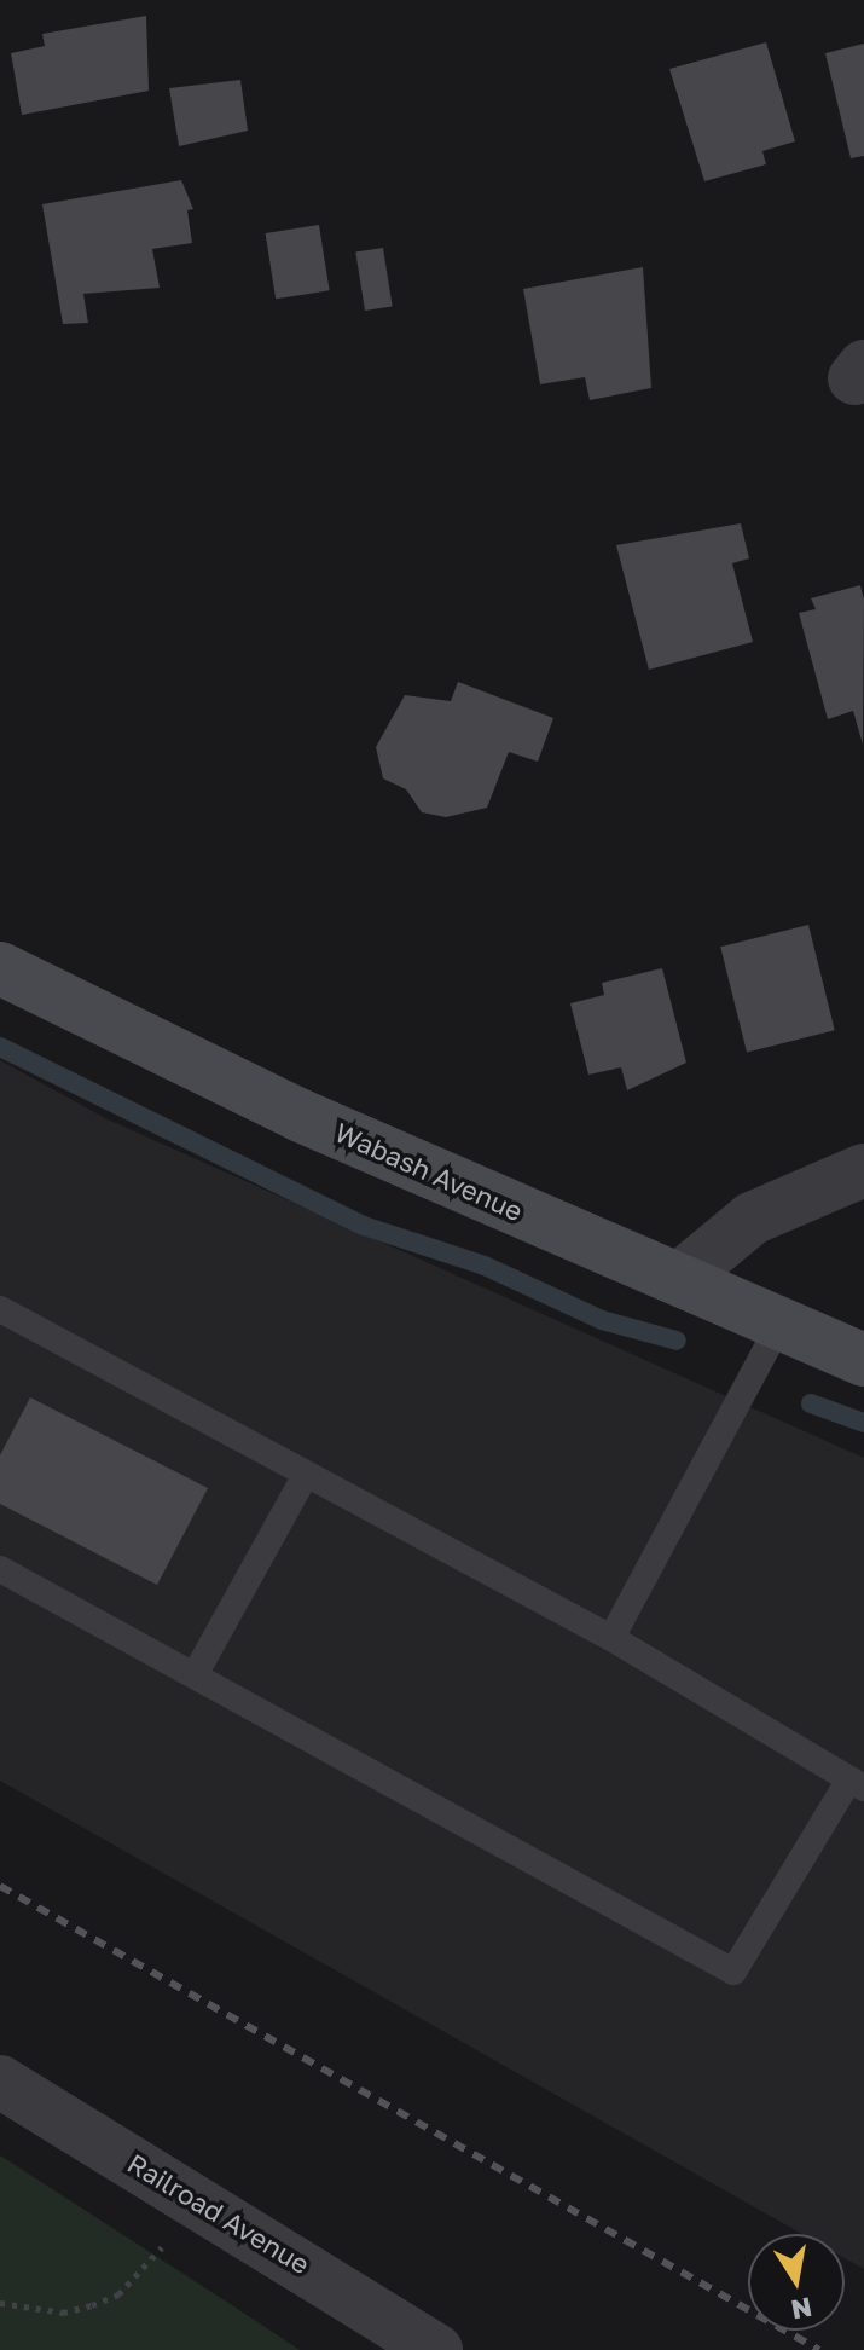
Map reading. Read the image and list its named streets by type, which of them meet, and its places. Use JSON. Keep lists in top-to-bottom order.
{
  "streets": {
    "street": ["Wabash Avenue", "Railroad Avenue"]
  },
  "north": "bottom"
}
